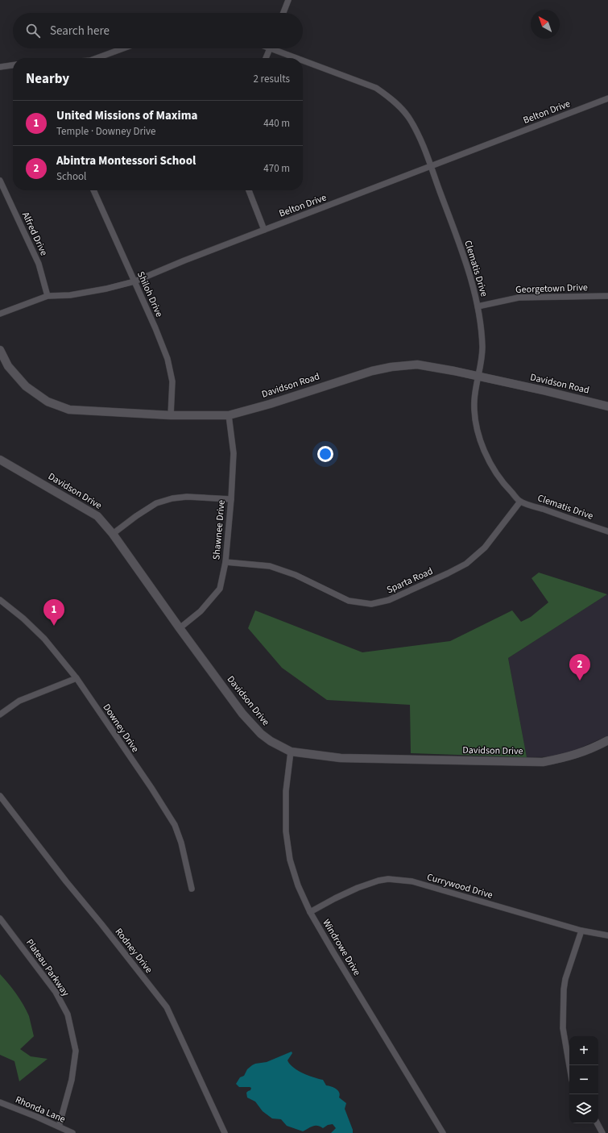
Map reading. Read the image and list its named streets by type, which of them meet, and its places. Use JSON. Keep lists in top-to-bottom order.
{
  "streets": {
    "street": [
      "Belton Drive",
      "Alfred Drive",
      "Clematis Drive",
      "Georgetown Drive",
      "Shiloh Drive",
      "Davidson Road",
      "Davidson Drive",
      "Shawnee Drive",
      "Sparta Road",
      "Downey Drive",
      "Currywood Drive",
      "Windrowe Drive",
      "Rodney Drive",
      "Plateau Parkway",
      "Rhonda Lane"
    ]
  },
  "crossings": [
    ["Belton Drive", "Alfred Drive"],
    ["Belton Drive", "Clematis Drive"],
    ["Belton Drive", "Shiloh Drive"],
    ["Clematis Drive", "Georgetown Drive"],
    ["Clematis Drive", "Davidson Road"],
    ["Clematis Drive", "Sparta Road"],
    ["Shiloh Drive", "Davidson Road"],
    ["Davidson Road", "Shawnee Drive"],
    ["Davidson Drive", "Shawnee Drive"],
    ["Davidson Drive", "Windrowe Drive"],
    ["Shawnee Drive", "Sparta Road"],
    ["Currywood Drive", "Windrowe Drive"],
    ["Plateau Parkway", "Rhonda Lane"]
  ],
  "north": "top left",
  "page": {
    "search": "Search here",
    "heading": ["Nearby", "2 results"],
    "list": [
      {
        "mark": "1",
        "name": "United Missions of Maxima",
        "note": "Temple · Downey Drive",
        "value": "440 m"
      },
      {
        "mark": "2",
        "name": "Abintra Montessori School",
        "note": "School",
        "value": "470 m"
      }
    ],
    "pins": ["1", "2"],
    "map_buttons": ["+", "−"]
  }
}
